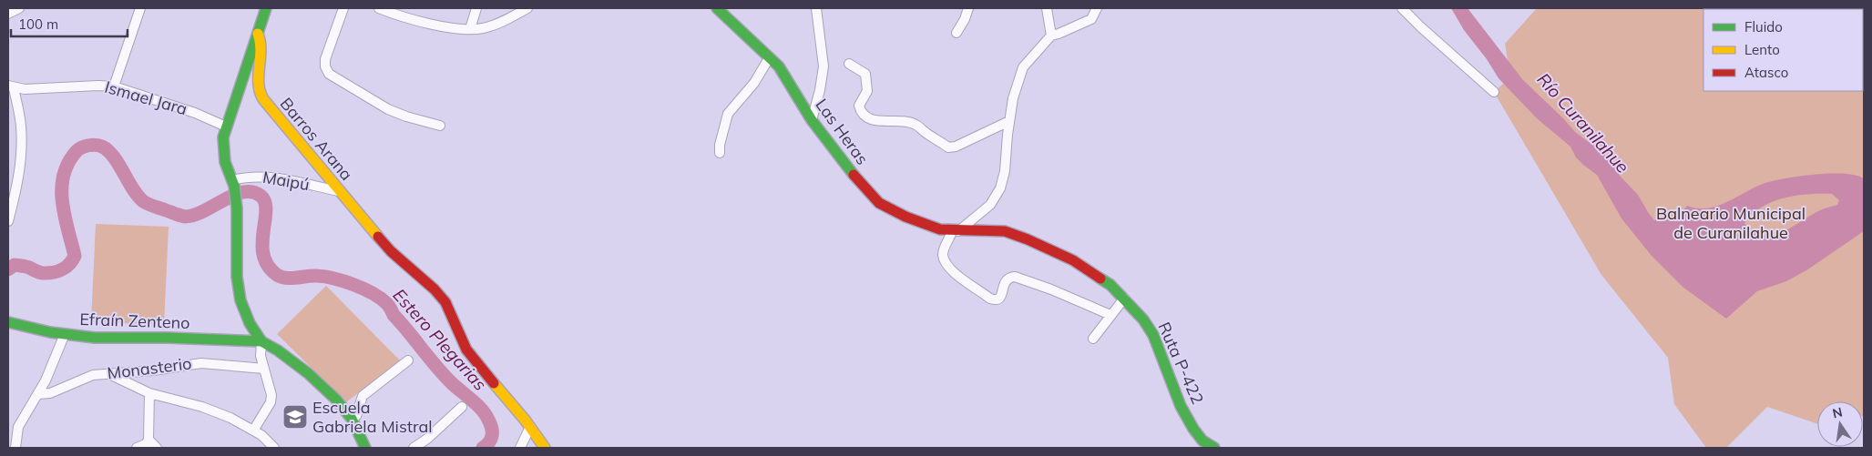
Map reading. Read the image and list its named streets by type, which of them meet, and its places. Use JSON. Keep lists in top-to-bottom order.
{
  "streets": {
    "street": [
      "Ismael Jara",
      "Las Heras",
      "Barros Arana",
      "Maipú",
      "Efraín Zenteno",
      "Ruta P-422",
      "Monasterio"
    ]
  },
  "crossings": [
    ["Las Heras", "Ruta P-422"],
    ["Barros Arana", "Maipú"]
  ],
  "water": ["Río Curanilahue", "Estero Plegarias"],
  "parks": ["Balneario Municipal de Curanilahue"],
  "places": {
    "school or university": ["Escuela Gabriela Mistral"]
  },
  "legend": ["Fluido", "Lento", "Atasco"],
  "scale_bar": "100 m",
  "north": "top"
}
